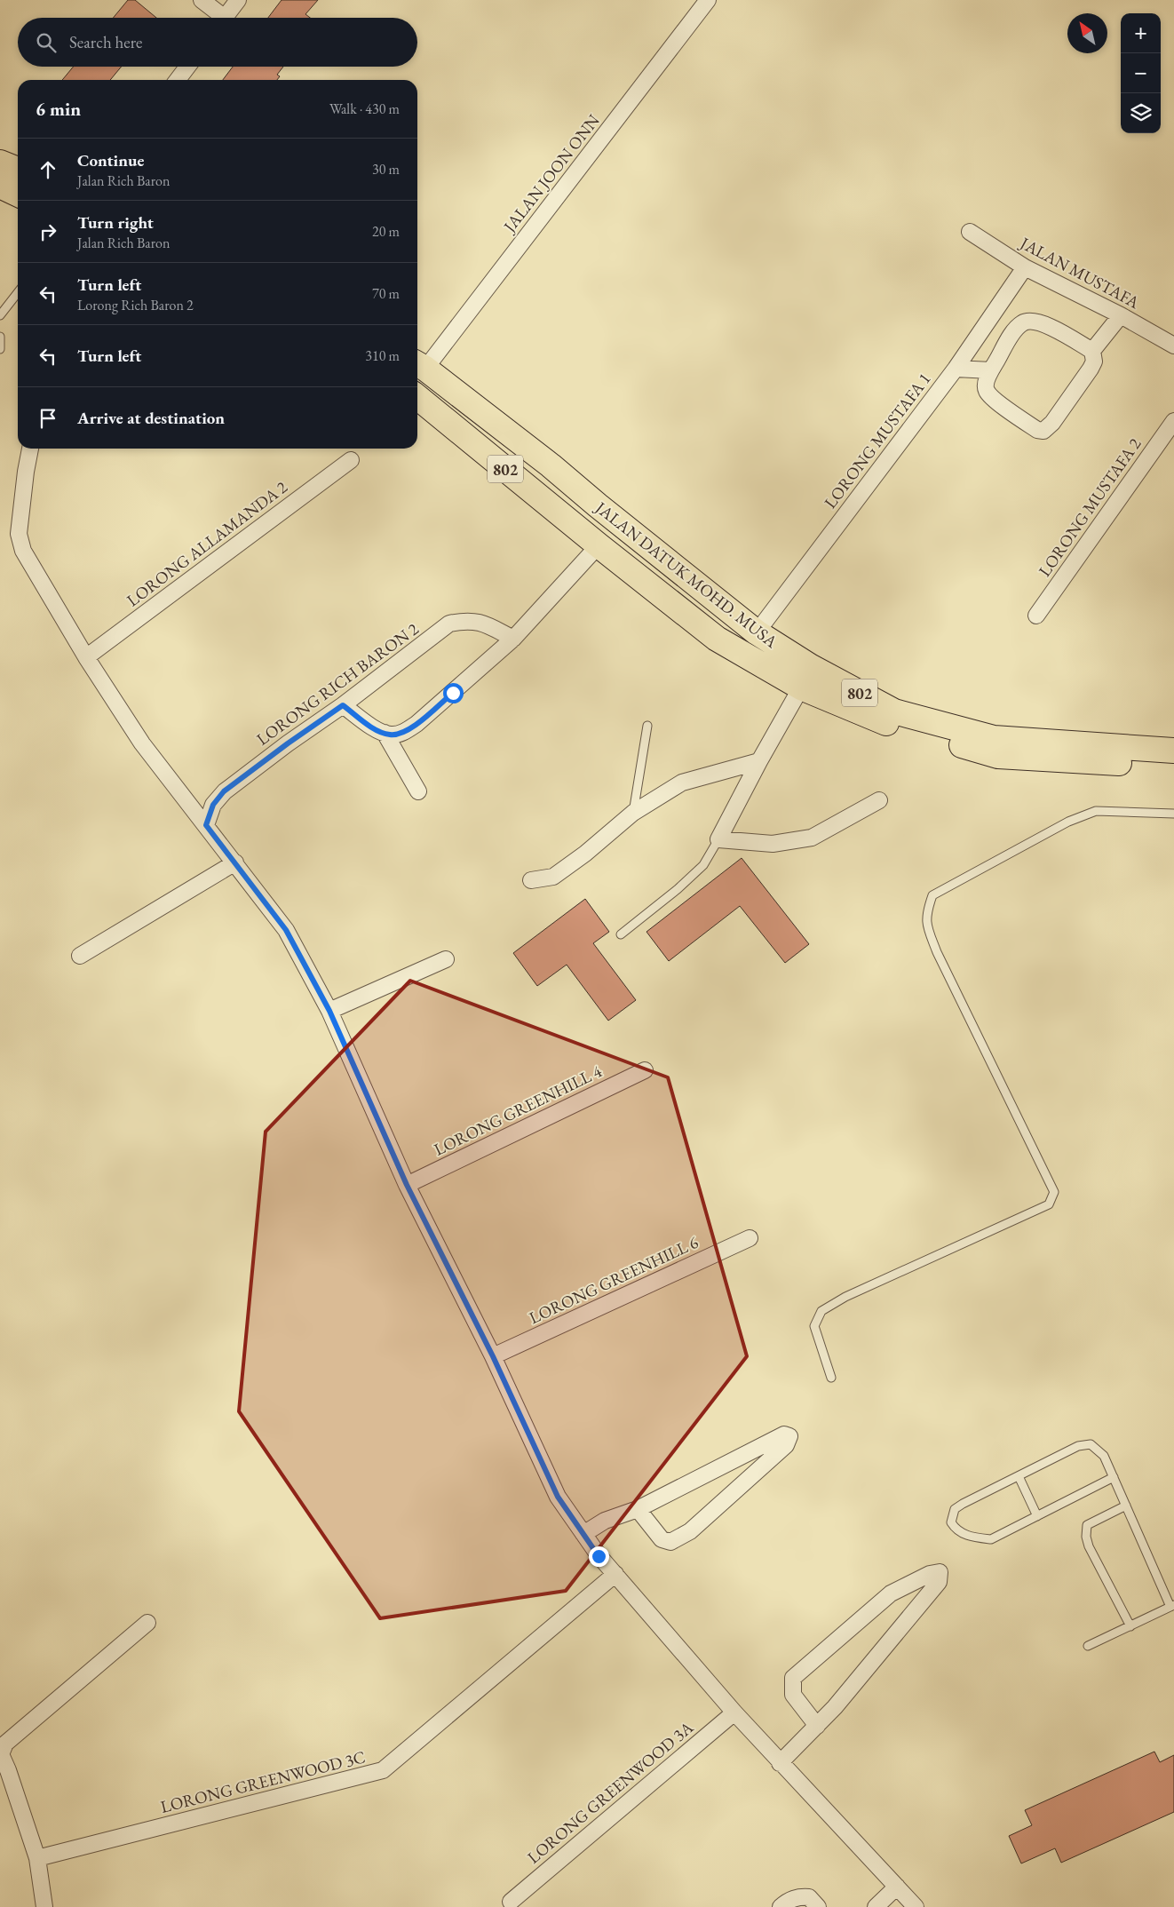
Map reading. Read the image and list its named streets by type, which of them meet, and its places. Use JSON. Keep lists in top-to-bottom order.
{
  "streets": {
    "highway": ["802", "JALAN DATUK MOHD. MUSA"],
    "street": [
      "JALAN JOON ONN",
      "JALAN MUSTAFA",
      "LORONG MUSTAFA 1",
      "LORONG MUSTAFA 2",
      "LORONG ALLAMANDA 2",
      "LORONG RICH BARON 2",
      "LORONG GREENHILL 4",
      "LORONG GREENHILL 6",
      "LORONG GREENWOOD 3C",
      "LORONG GREENWOOD 3A"
    ]
  },
  "crossings": [
    ["JALAN JOON ONN", "JALAN DATUK MOHD. MUSA"],
    ["JALAN MUSTAFA", "LORONG MUSTAFA 1"],
    ["LORONG MUSTAFA 1", "JALAN DATUK MOHD. MUSA"]
  ],
  "north": "top left",
  "page": {
    "map_buttons": ["+", "−"],
    "search": "Search here",
    "heading": ["6 min", "Walk · 430 m"],
    "list": [
      ["Continue", "Jalan Rich Baron", "30 m"],
      ["Turn right", "Jalan Rich Baron", "20 m"],
      ["Turn left", "Lorong Rich Baron 2", "70 m"],
      ["Turn left", "310 m"],
      "Arrive at destination"
    ]
  }
}
